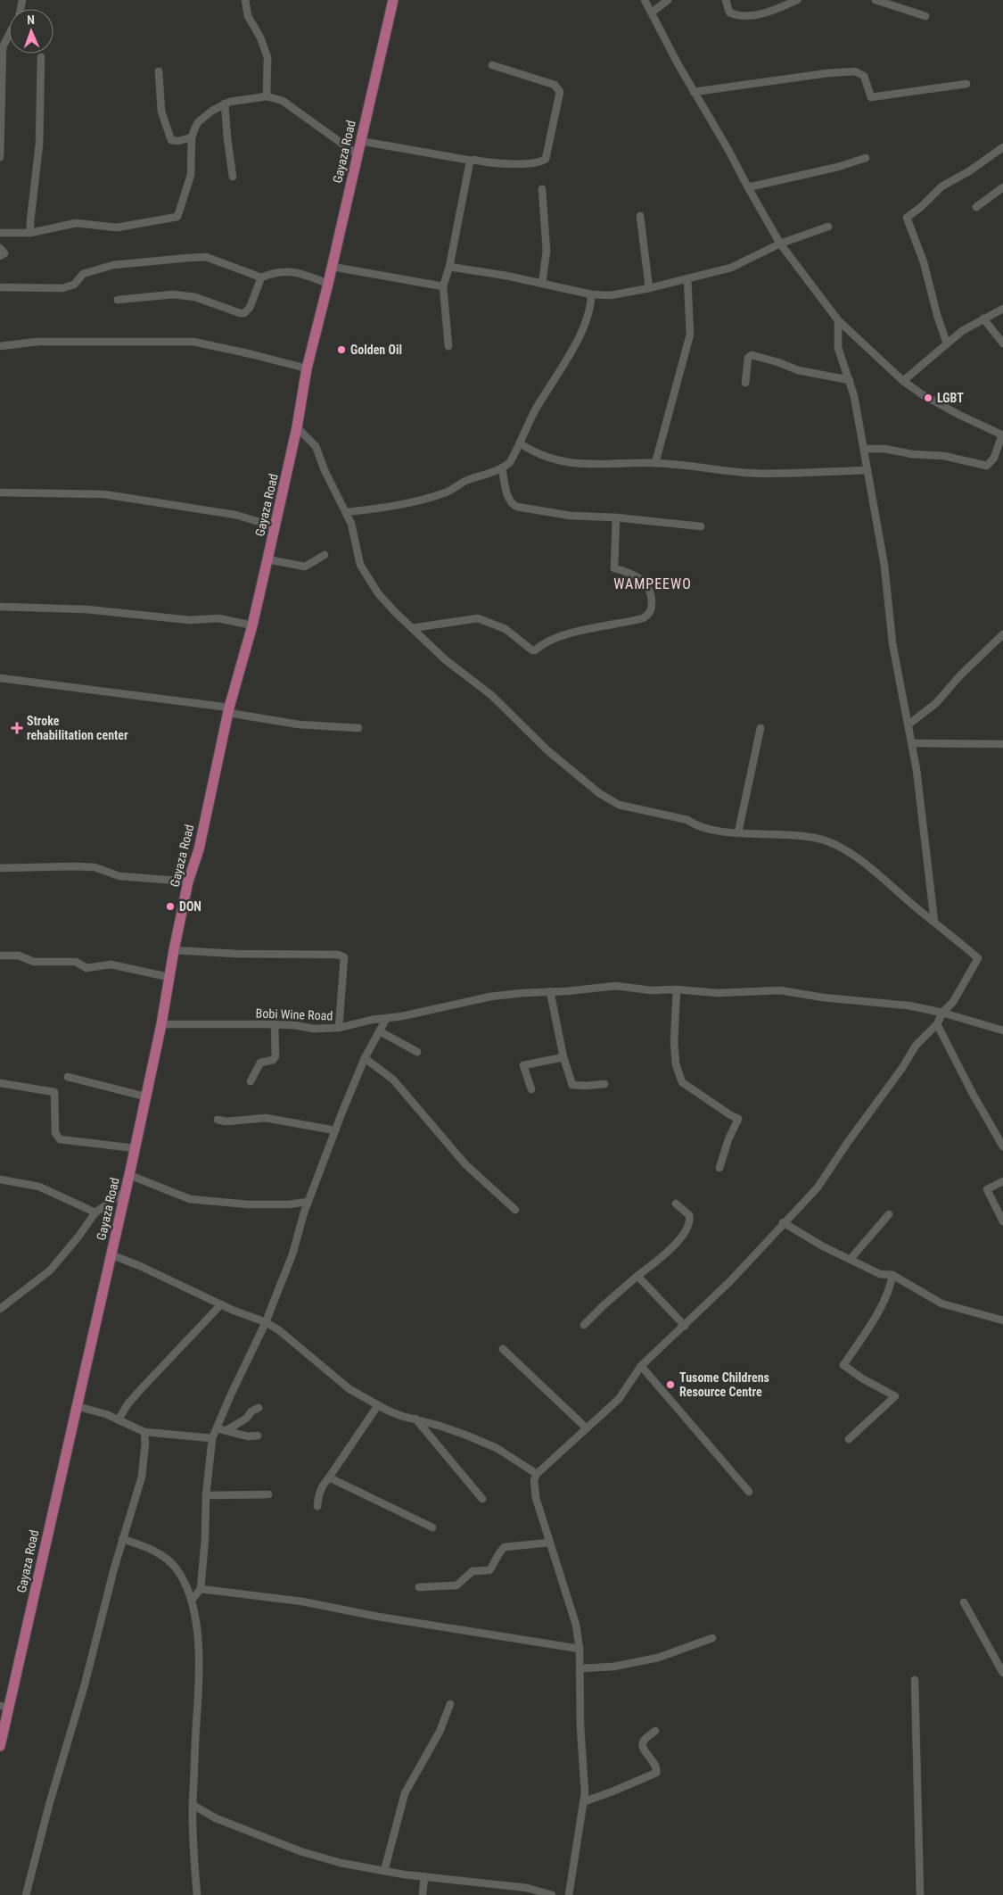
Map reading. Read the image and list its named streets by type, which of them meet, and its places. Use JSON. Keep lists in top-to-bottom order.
{
  "streets": {
    "main road": ["Gayaza Road"],
    "street": ["Bobi Wine Road"]
  },
  "crossings": [
    ["Gayaza Road", "Bobi Wine Road"]
  ],
  "districts": ["WAMPEEWO"],
  "places": {
    "other": [
      "Golden Oil",
      "LGBT",
      "DON",
      "Tusome Childrens Resource Centre"
    ],
    "health": ["Stroke rehabilitation center"]
  },
  "north": "top"
}
